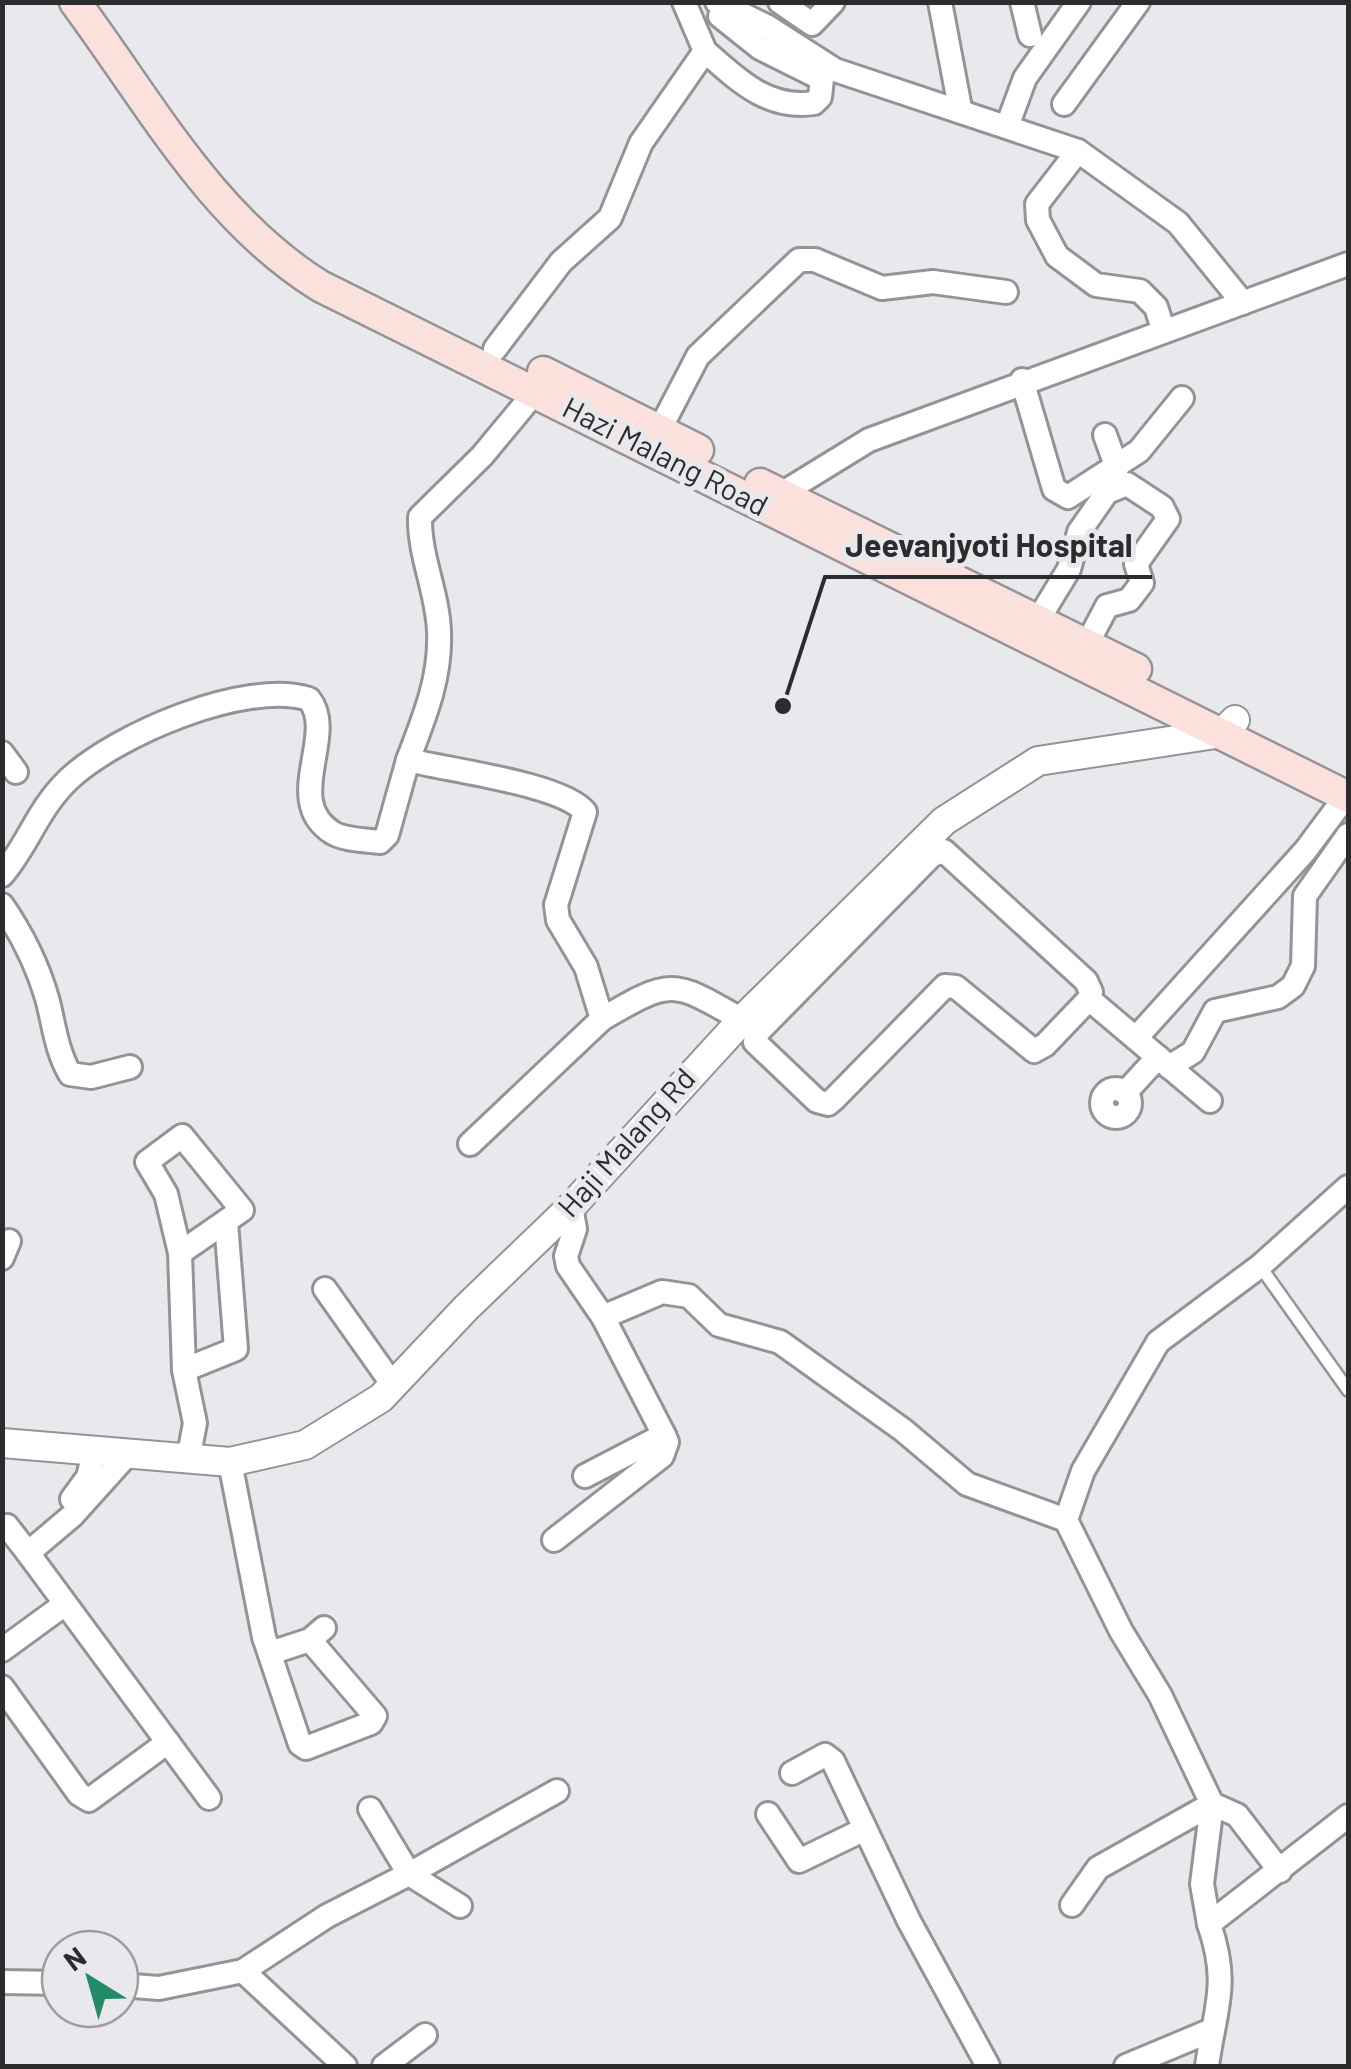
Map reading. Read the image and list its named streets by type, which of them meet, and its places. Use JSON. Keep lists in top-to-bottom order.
{
  "streets": {
    "main road": ["Hazi Malang Road"],
    "street": ["Haji Malang Rd"]
  },
  "crossings": [
    ["Hazi Malang Road", "Haji Malang Rd"]
  ],
  "places": ["Jeevanjyoti Hospital"],
  "north": "top left"
}
